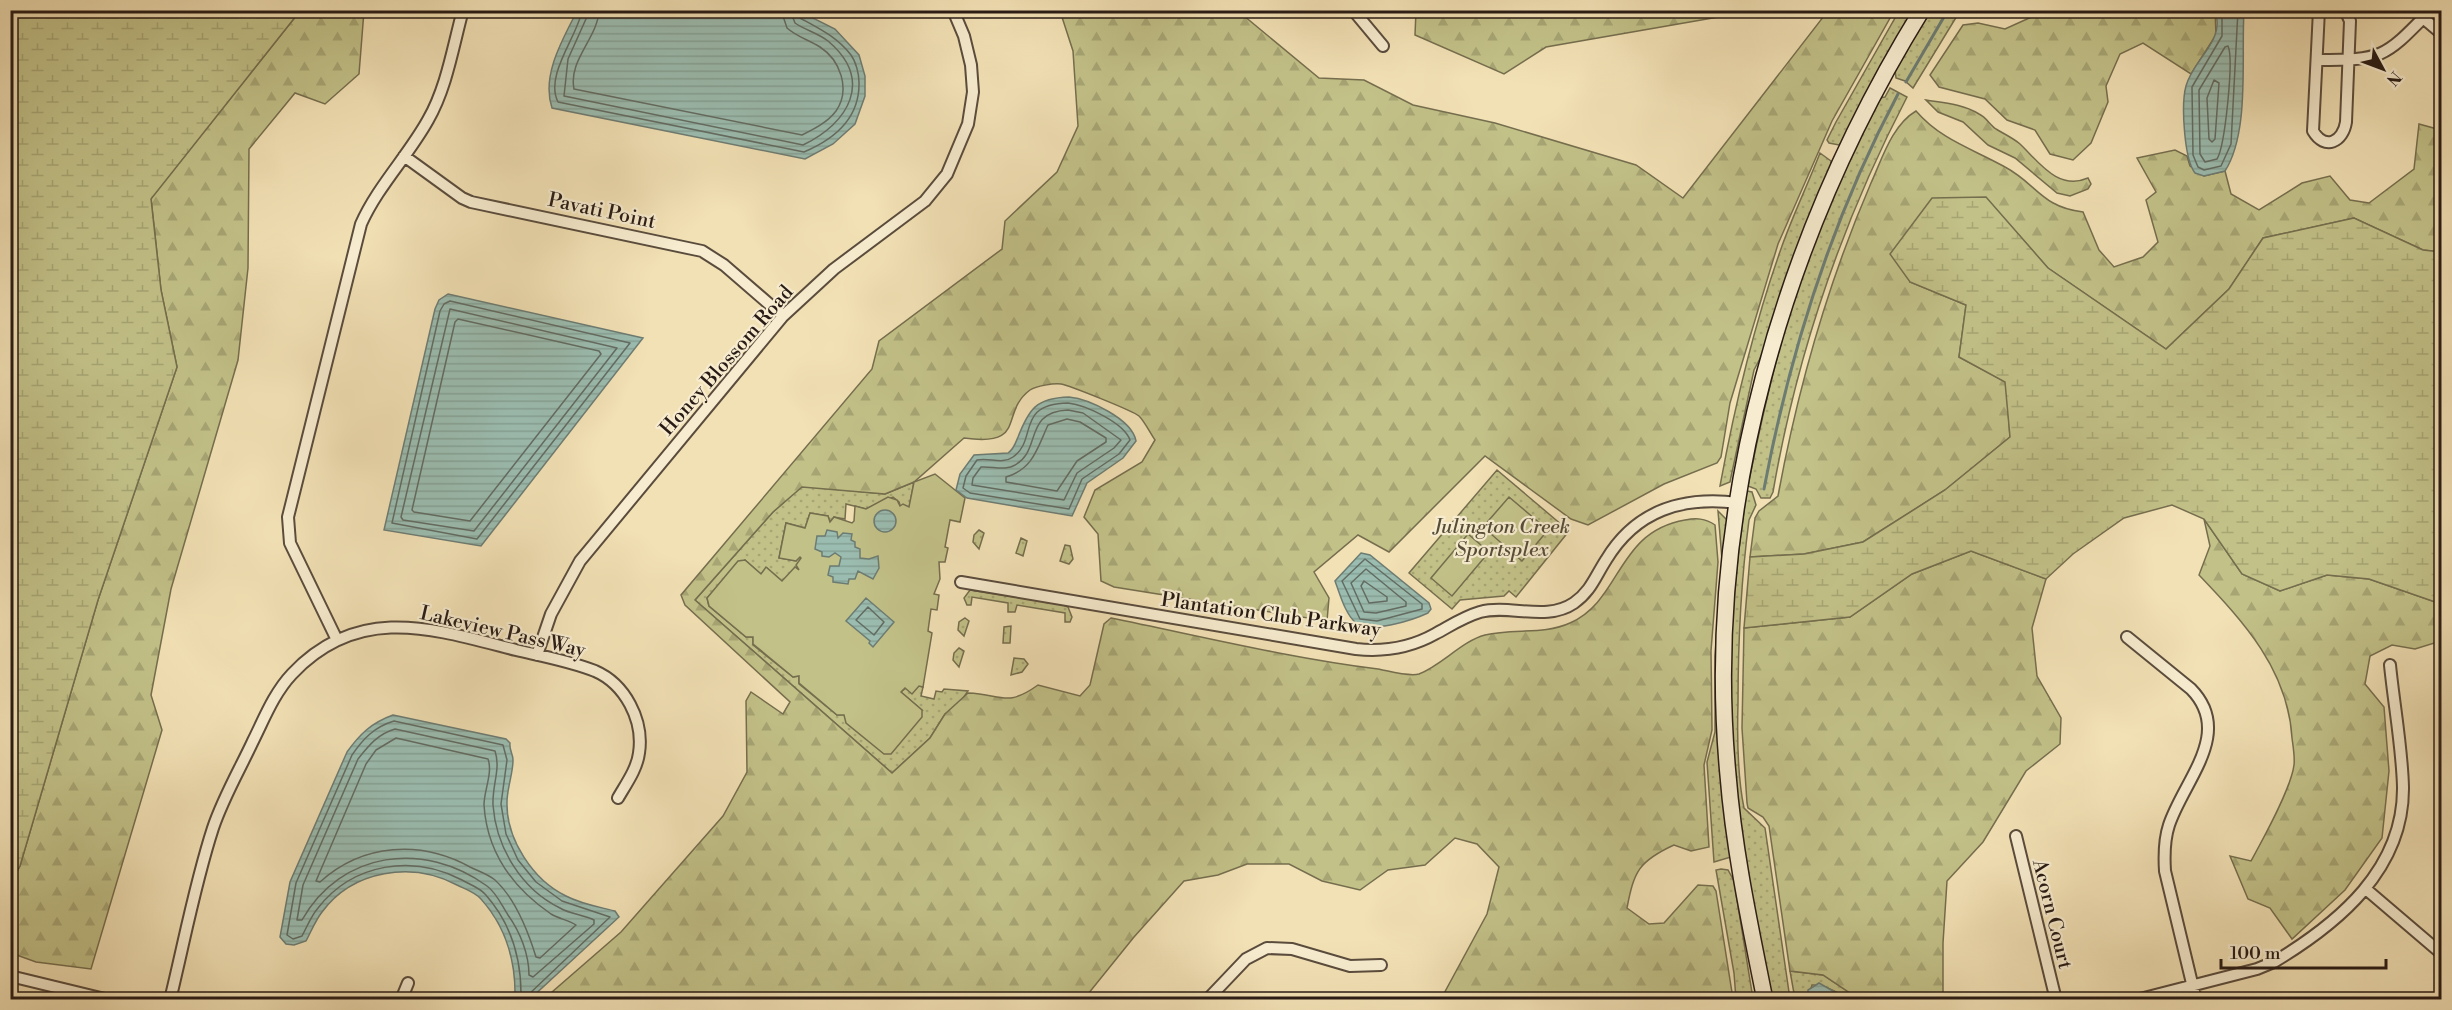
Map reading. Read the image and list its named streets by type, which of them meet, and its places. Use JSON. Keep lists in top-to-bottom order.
{
  "streets": {
    "street": [
      "Pavati Point",
      "Honey Blossom Road",
      "Plantation Club Parkway",
      "Lakeview Pass Way",
      "Acorn Court"
    ]
  },
  "crossings": [
    ["Pavati Point", "Honey Blossom Road"],
    ["Honey Blossom Road", "Lakeview Pass Way"]
  ],
  "parks": ["Julington Creek Sportsplex"],
  "scale_bar": "100 m",
  "north": "bottom right"
}
